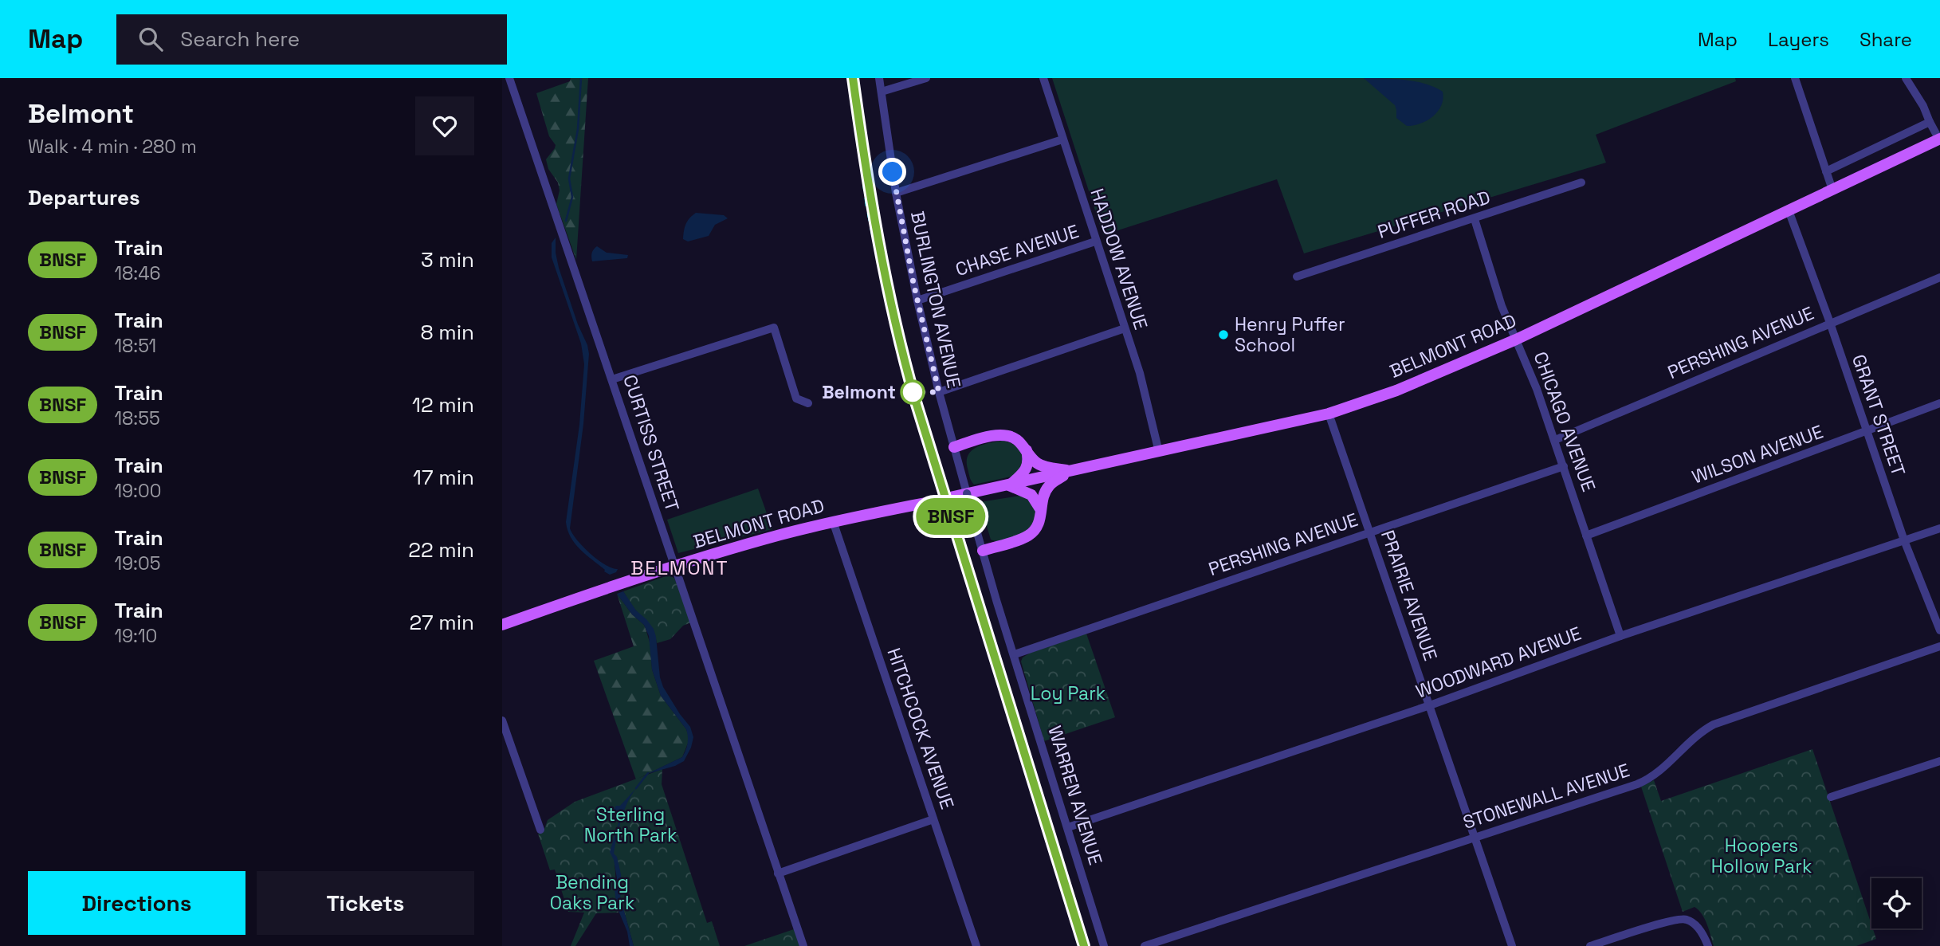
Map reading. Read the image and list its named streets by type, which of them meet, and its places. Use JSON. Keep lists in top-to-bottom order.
{
  "streets": {
    "main road": ["BELMONT ROAD"],
    "street": [
      "PUFFER ROAD",
      "CHASE AVENUE",
      "HADDOW AVENUE",
      "BURLINGTON AVENUE",
      "PERSHING AVENUE",
      "GRANT STREET",
      "CHICAGO AVENUE",
      "CURTISS STREET",
      "WILSON AVENUE",
      "PRAIRIE AVENUE",
      "WOODWARD AVENUE",
      "HITCHCOCK AVENUE",
      "WARREN AVENUE",
      "STONEWALL AVENUE"
    ]
  },
  "crossings": [
    ["PUFFER ROAD", "CHICAGO AVENUE"],
    ["CHASE AVENUE", "HADDOW AVENUE"],
    ["CHASE AVENUE", "BURLINGTON AVENUE"],
    ["HADDOW AVENUE", "BELMONT ROAD"],
    ["BURLINGTON AVENUE", "WARREN AVENUE"],
    ["PERSHING AVENUE", "GRANT STREET"],
    ["PERSHING AVENUE", "CHICAGO AVENUE"],
    ["PERSHING AVENUE", "PRAIRIE AVENUE"],
    ["PERSHING AVENUE", "WARREN AVENUE"],
    ["BELMONT ROAD", "GRANT STREET"],
    ["BELMONT ROAD", "CHICAGO AVENUE"],
    ["BELMONT ROAD", "CURTISS STREET"],
    ["BELMONT ROAD", "PRAIRIE AVENUE"],
    ["BELMONT ROAD", "HITCHCOCK AVENUE"],
    ["GRANT STREET", "WILSON AVENUE"],
    ["GRANT STREET", "WOODWARD AVENUE"],
    ["CHICAGO AVENUE", "WILSON AVENUE"],
    ["CHICAGO AVENUE", "WOODWARD AVENUE"],
    ["PRAIRIE AVENUE", "WOODWARD AVENUE"],
    ["PRAIRIE AVENUE", "STONEWALL AVENUE"],
    ["WOODWARD AVENUE", "WARREN AVENUE"]
  ],
  "districts": ["BELMONT"],
  "parks": [
    "Loy Park",
    "Sterling North Park",
    "Hoopers Hollow Park",
    "Bending Oaks Park"
  ],
  "places": ["Henry Puffer School", "Belmont"],
  "page": {
    "header": "Map",
    "search": "Search here",
    "nav": ["Map", "Layers", "Share"],
    "heading": [
      ["Belmont", "Walk · 4 min · 280 m"],
      "Departures"
    ],
    "on_map": "BNSF",
    "list": [
      {
        "mark": "BNSF",
        "name": "Train",
        "note": "18:46",
        "value": "3 min"
      },
      {
        "mark": "BNSF",
        "name": "Train",
        "note": "18:51",
        "value": "8 min"
      },
      {
        "mark": "BNSF",
        "name": "Train",
        "note": "18:55",
        "value": "12 min"
      },
      {
        "mark": "BNSF",
        "name": "Train",
        "note": "19:00",
        "value": "17 min"
      },
      {
        "mark": "BNSF",
        "name": "Train",
        "note": "19:05",
        "value": "22 min"
      },
      {
        "mark": "BNSF",
        "name": "Train",
        "note": "19:10",
        "value": "27 min"
      }
    ],
    "buttons": ["Directions", "Tickets"]
  }
}
